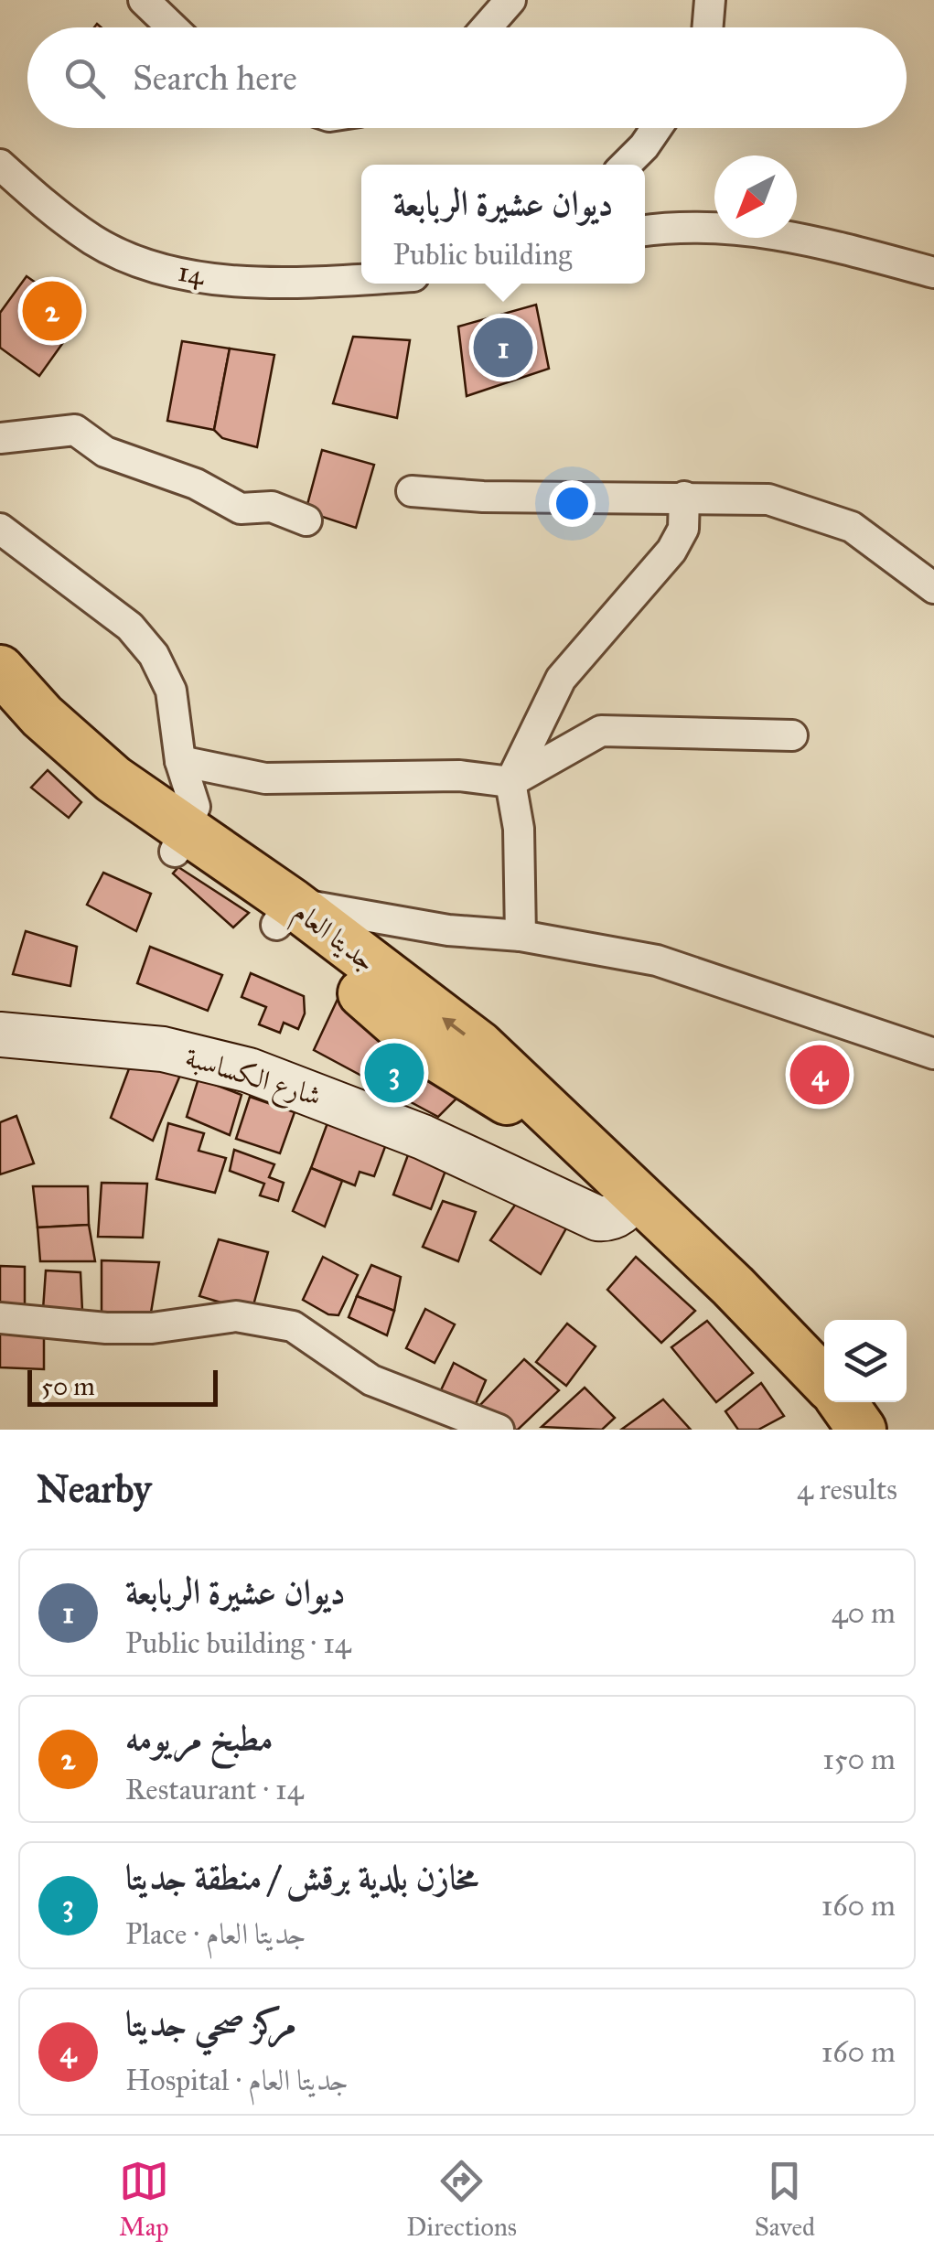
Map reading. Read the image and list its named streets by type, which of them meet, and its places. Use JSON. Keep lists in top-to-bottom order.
{
  "streets": {
    "main road": ["جديتا العام"],
    "street": ["14", "شارع الكساسبة"]
  },
  "crossings": [
    ["جديتا العام", "شارع الكساسبة"]
  ],
  "scale_bar": "50 m",
  "north": "bottom left",
  "page": {
    "search": "Search here",
    "popup": ["ديوان عشيرة الربابعة", "Public building"],
    "pins": [
      "2",
      "1",
      "3",
      "4"
    ],
    "scale": "50 m",
    "heading": ["Nearby", "4 results"],
    "list": [
      {
        "mark": "1",
        "name": "ديوان عشيرة الربابعة",
        "note": "Public building · 14",
        "value": "40 m"
      },
      {
        "mark": "2",
        "name": "مطبخ مريومه",
        "note": "Restaurant · 14",
        "value": "150 m"
      },
      {
        "mark": "3",
        "name": "مخازن بلدية برقش / منطقة جديتا",
        "note": "Place · جديتا العام",
        "value": "160 m"
      },
      {
        "mark": "4",
        "name": "مركز صحي جديتا",
        "note": "Hospital · جديتا العام",
        "value": "160 m"
      }
    ],
    "nav": ["Map", "Directions", "Saved"]
  }
}
